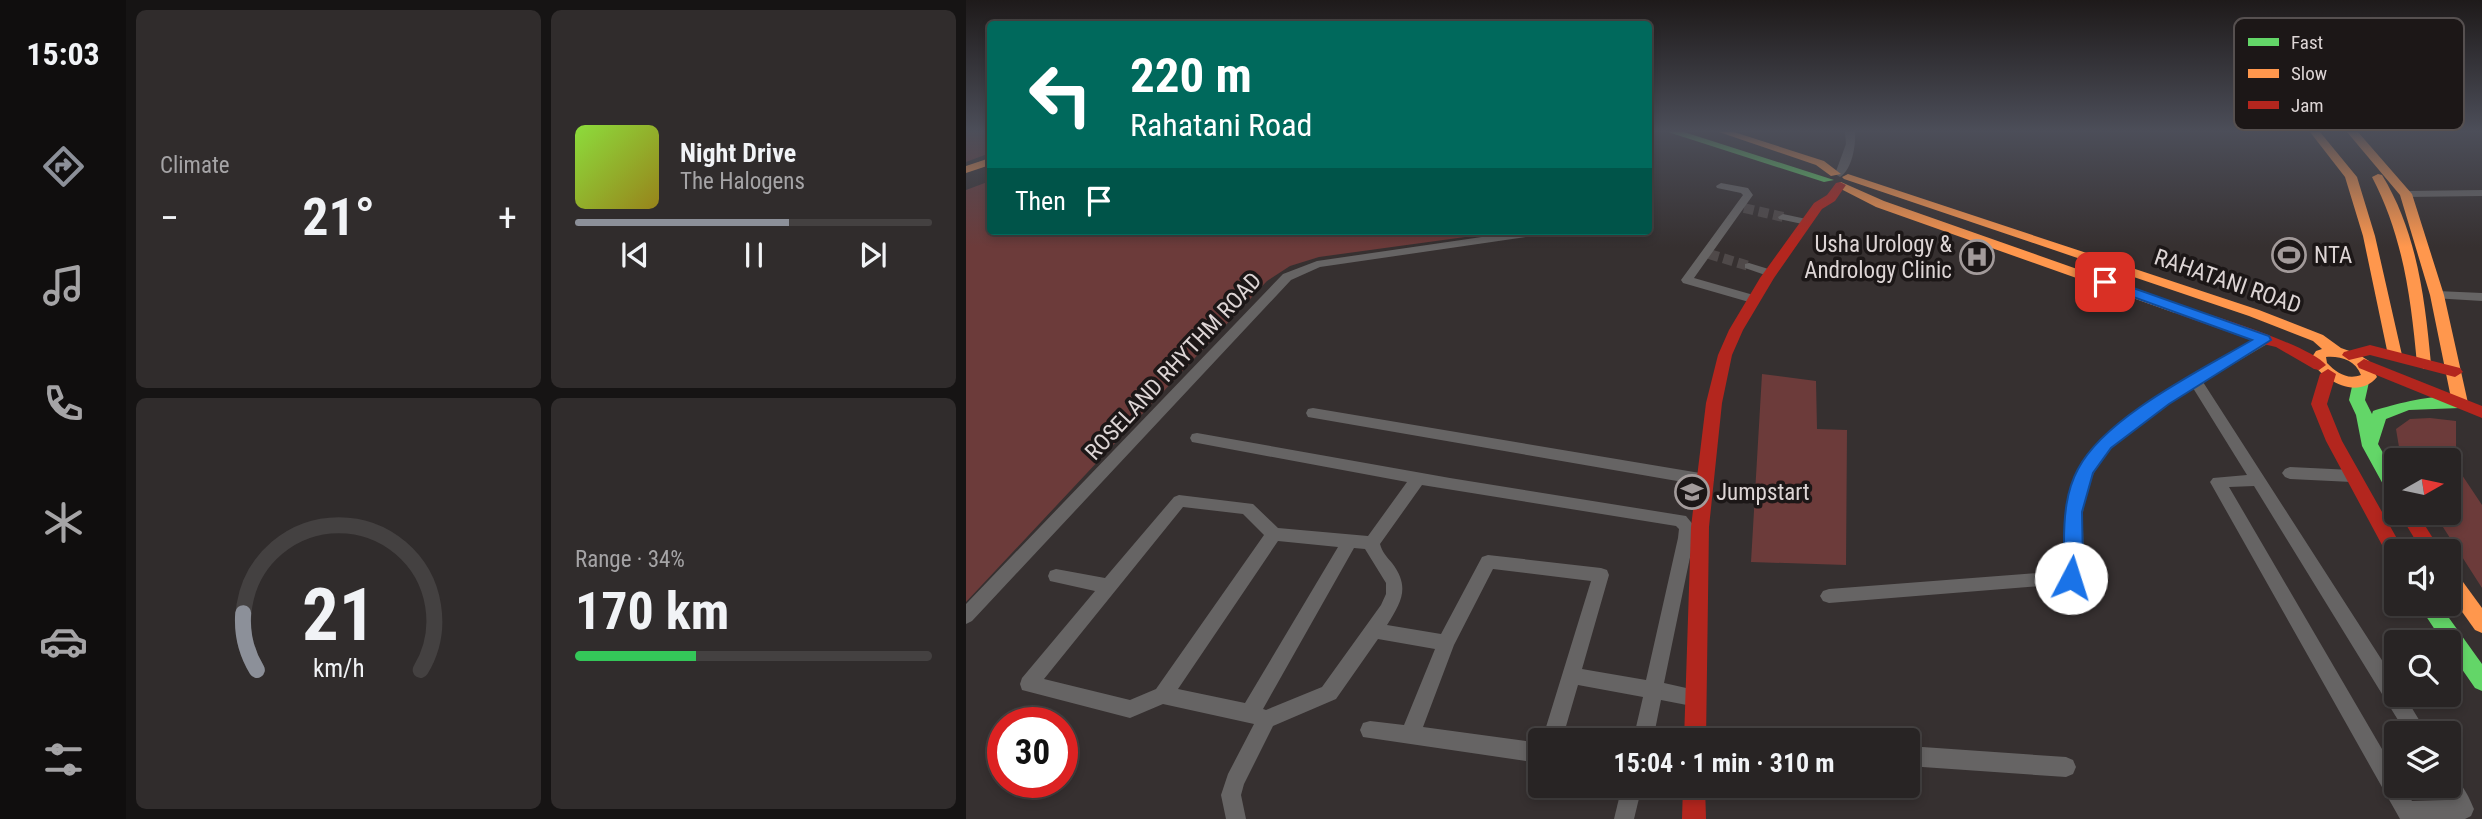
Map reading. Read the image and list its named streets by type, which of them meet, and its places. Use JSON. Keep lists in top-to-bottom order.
{
  "streets": {
    "street": ["RAHATANI ROAD", "ROSELAND RHYTHM ROAD"]
  },
  "places": {
    "sports": ["NTA"],
    "hospital": ["Usha Urology & Andrology Clinic"],
    "school or university": ["Jumpstart"]
  },
  "legend": ["Fast", "Slow", "Jam"],
  "north": "right",
  "page": {
    "tabs": "15:03",
    "tile": [
      "Climate",
      ["Range · 34%", "170 km"]
    ],
    "turn": ["220 m", "Rahatani Road"],
    "song": ["Night Drive", "The Halogens"],
    "then": "Then",
    "heat": ["−", "21°", "+"],
    "limit": "30",
    "trip": "15:04 · 1 min · 310 m",
    "gauge": ["21", "km/h"]
  }
}
